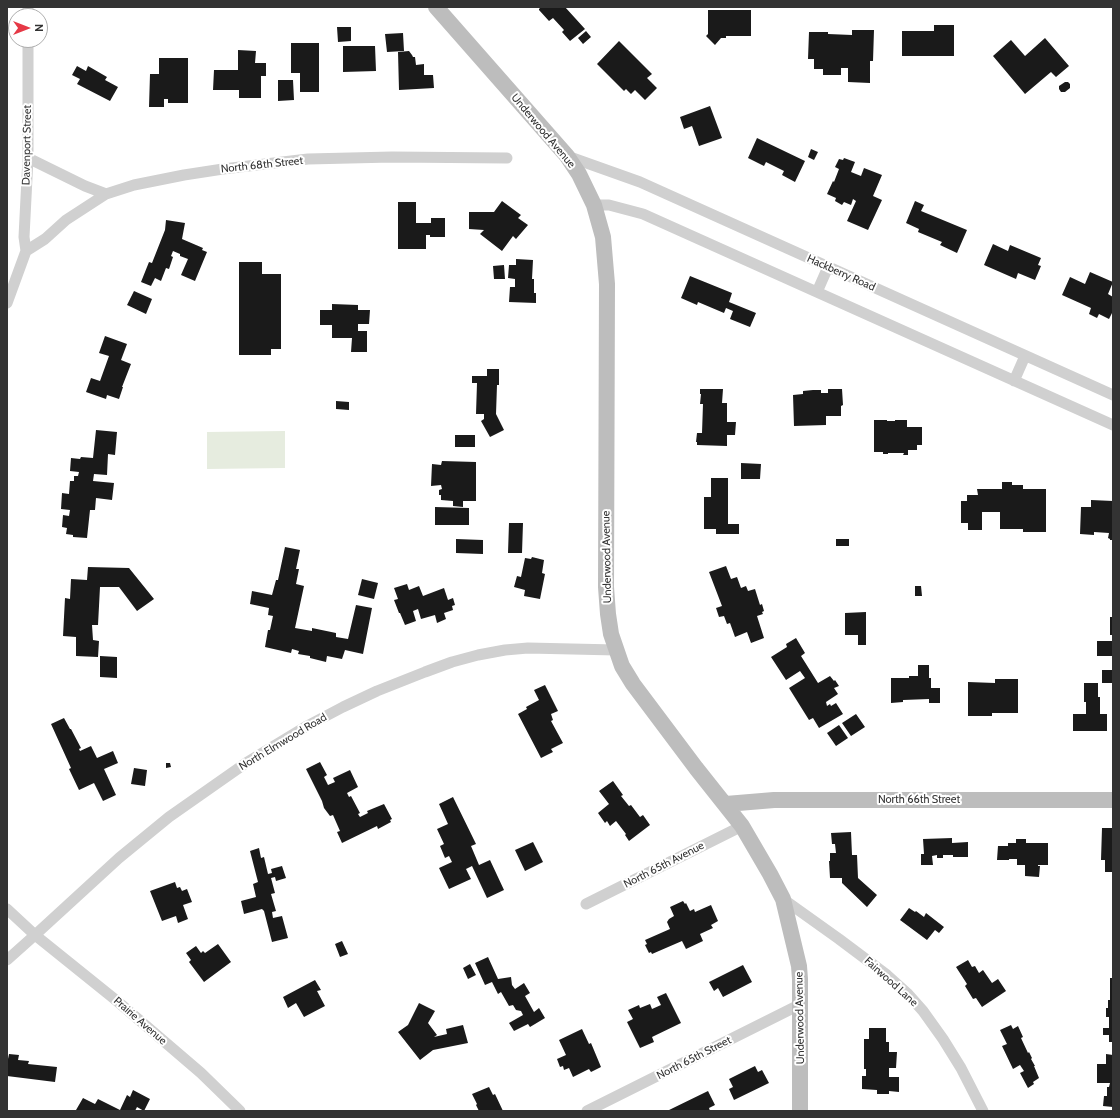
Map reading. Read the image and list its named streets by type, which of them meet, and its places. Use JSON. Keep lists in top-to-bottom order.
{
  "streets": {
    "main road": ["Underwood Avenue", "North 66th Street"],
    "street": [
      "Davenport Street",
      "North 68th Street",
      "Hackberry Road",
      "North Elmwood Road",
      "North 65th Avenue",
      "Fairwood Lane",
      "Prairie Avenue",
      "North 65th Street"
    ]
  },
  "crossings": [
    ["Underwood Avenue", "Hackberry Road"],
    ["Underwood Avenue", "North Elmwood Road"],
    ["Underwood Avenue", "North 66th Street"],
    ["Underwood Avenue", "North 65th Avenue"],
    ["Underwood Avenue", "Fairwood Lane"],
    ["Underwood Avenue", "North 65th Street"],
    ["North Elmwood Road", "Prairie Avenue"]
  ],
  "north": "right"
}
